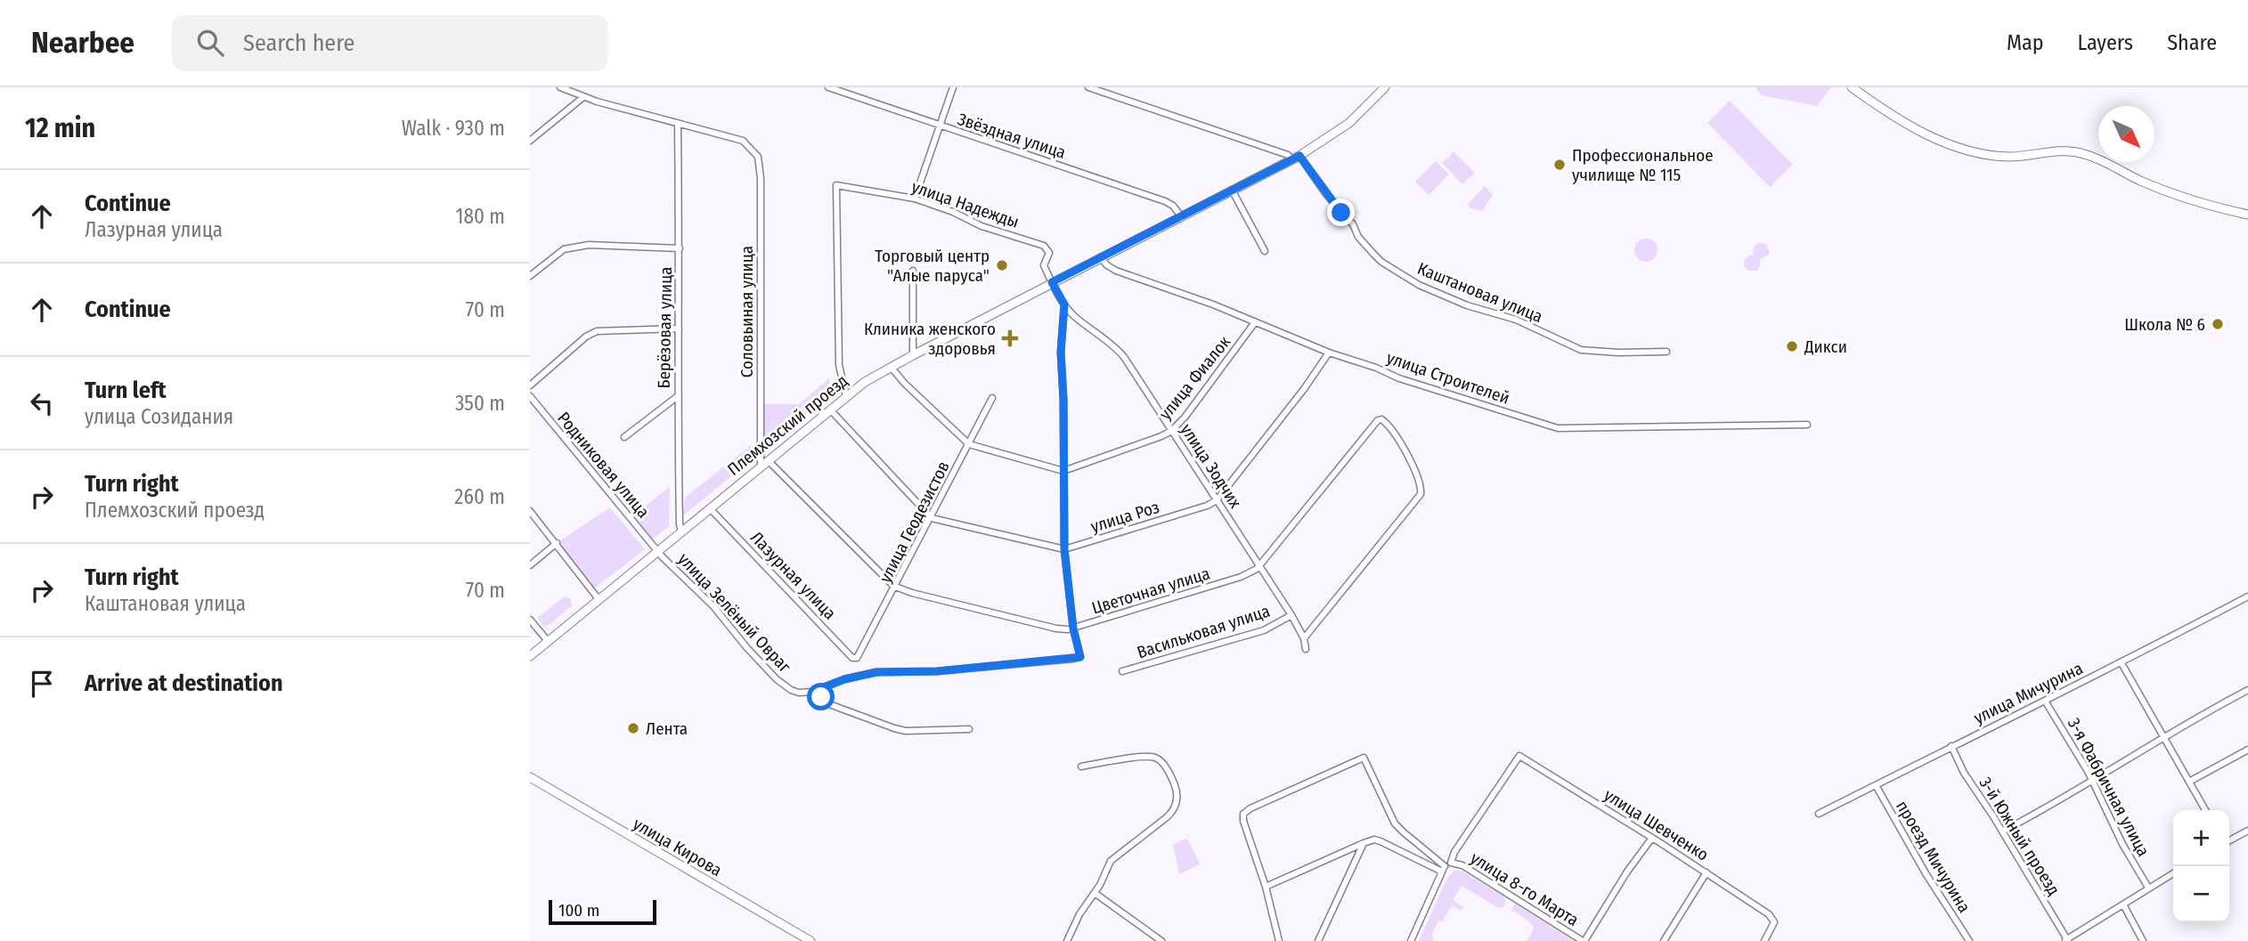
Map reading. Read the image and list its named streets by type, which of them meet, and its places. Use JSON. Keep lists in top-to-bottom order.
{
  "streets": {
    "main road": ["Племхозский проезд", "улица Кирова"],
    "street": [
      "Звёздная улица",
      "улица Надежды",
      "Каштановая улица",
      "Соловьиная улица",
      "Берёзовая улица",
      "улица Фиалок",
      "улица Строителей",
      "Родниковая улица",
      "улица Зодчих",
      "улица Роз",
      "улица Геодезистов",
      "Лазурная улица",
      "Цветочная улица",
      "улица Зелёный Овраг",
      "Васильковая улица",
      "улица Мичурина",
      "3-я Фабричная улица",
      "улица Шевченко",
      "3-й Южный проезд",
      "проезд Мичурина",
      "улица 8-го Марта"
    ]
  },
  "crossings": [
    ["Звёздная улица", "Племхозский проезд"],
    ["улица Надежды", "Племхозский проезд"],
    ["улица Надежды", "улица Зодчих"],
    ["Каштановая улица", "Племхозский проезд"],
    ["Соловьиная улица", "Берёзовая улица"],
    ["Соловьиная улица", "Племхозский проезд"],
    ["Соловьиная улица", "Цветочная улица"],
    ["Берёзовая улица", "Племхозский проезд"],
    ["улица Фиалок", "улица Строителей"],
    ["улица Фиалок", "улица Зодчих"],
    ["улица Строителей", "Племхозский проезд"],
    ["Племхозский проезд", "Родниковая улица"],
    ["Племхозский проезд", "улица Зодчих"],
    ["Племхозский проезд", "Лазурная улица"],
    ["Племхозский проезд", "Цветочная улица"],
    ["Племхозский проезд", "улица Зелёный Овраг"],
    ["Родниковая улица", "улица Зелёный Овраг"],
    ["улица Зодчих", "улица Роз"],
    ["улица Зодчих", "Цветочная улица"],
    ["улица Зодчих", "Васильковая улица"],
    ["улица Геодезистов", "Лазурная улица"],
    ["улица Геодезистов", "Цветочная улица"],
    ["улица Мичурина", "3-я Фабричная улица"],
    ["улица Мичурина", "3-й Южный проезд"],
    ["улица Мичурина", "проезд Мичурина"],
    ["улица Шевченко", "улица 8-го Марта"]
  ],
  "places": {
    "other": [
      "Профессиональное училище № 115",
      "Торговый центр \"Алые паруса\"",
      "Школа № 6",
      "Дикси",
      "Лента"
    ],
    "health": ["Клиника женского здоровья"]
  },
  "scale_bar": "100 m",
  "north": "bottom right",
  "page": {
    "header": "Nearbee",
    "search": "Search here",
    "nav": ["Map", "Layers", "Share"],
    "heading": ["12 min", "Walk · 930 m"],
    "list": [
      ["Continue", "Лазурная улица", "180 m"],
      ["Continue", "70 m"],
      ["Turn left", "улица Созидания", "350 m"],
      ["Turn right", "Племхозский проезд", "260 m"],
      ["Turn right", "Каштановая улица", "70 m"],
      "Arrive at destination"
    ],
    "map_buttons": ["+", "−"],
    "scale": "100 m"
  }
}
